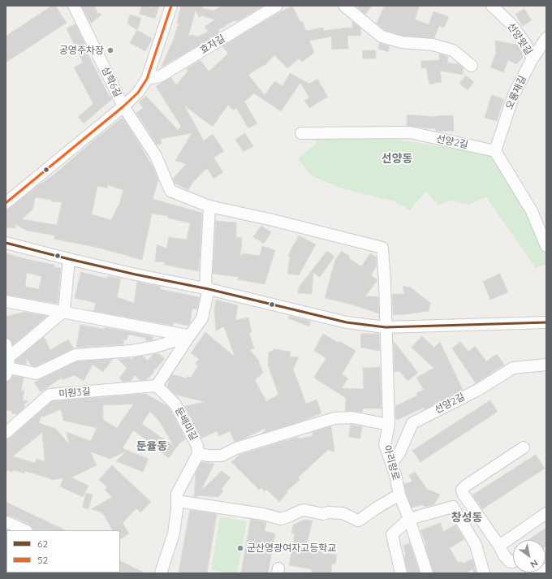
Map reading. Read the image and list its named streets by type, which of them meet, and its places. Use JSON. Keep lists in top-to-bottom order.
{
  "streets": {
    "street": [
      "선양윗길",
      "효자길",
      "삼학6길",
      "오룡재길",
      "선양2길",
      "미원3길",
      "둔배미길",
      "아리랑로"
    ]
  },
  "crossings": [
    ["선양윗길", "오룡재길"],
    ["삼학6길", "아리랑로"],
    ["오룡재길", "선양2길"],
    ["선양2길", "아리랑로"],
    ["미원3길", "둔배미길"]
  ],
  "districts": ["선양동", "둔율동", "창성동"],
  "places": ["공영주차장", "군산영광여자고등학교"],
  "lines": ["transit line 52", "transit line 62"],
  "legend": ["62", "52"],
  "north": "bottom right"
}
